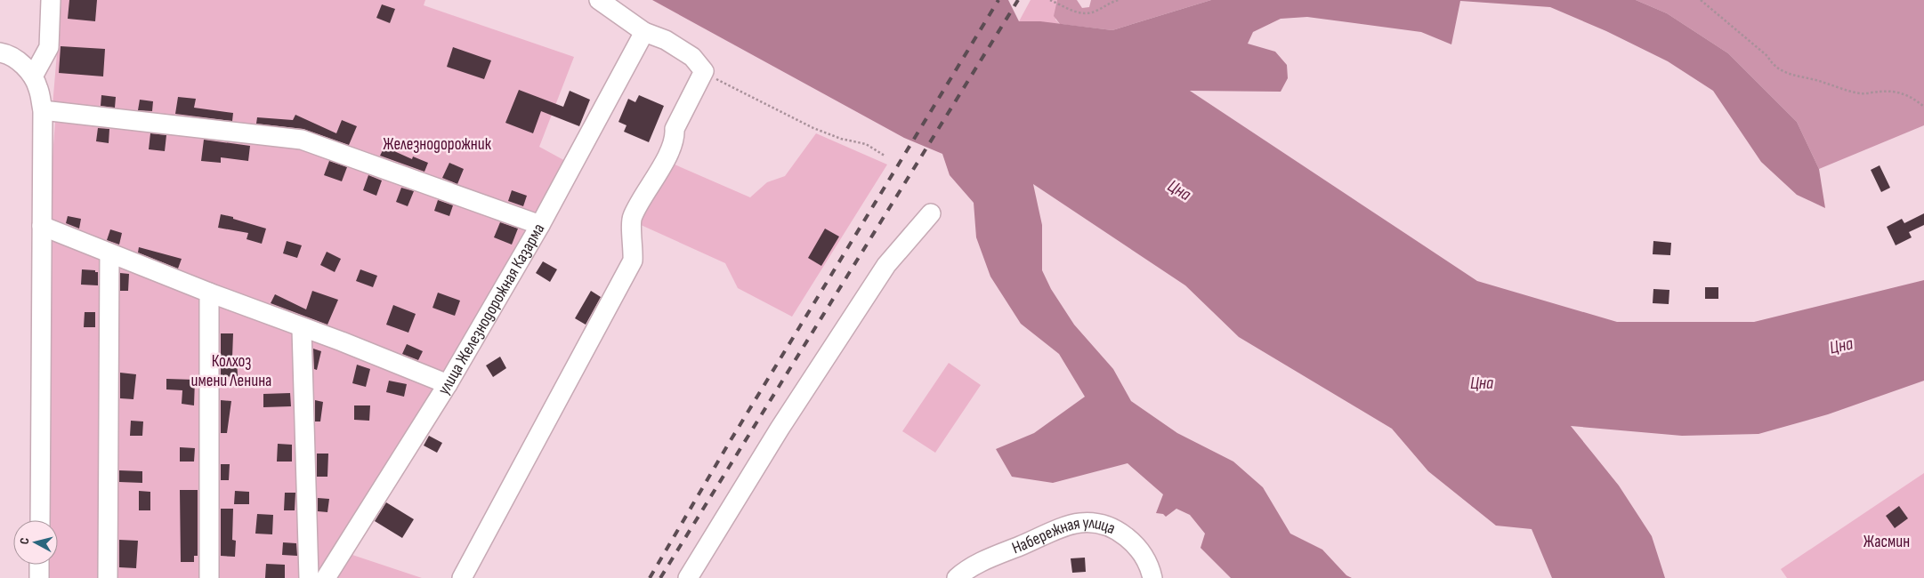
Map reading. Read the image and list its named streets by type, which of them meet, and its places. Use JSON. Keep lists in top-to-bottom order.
{
  "streets": {
    "street": ["улица Железнодорожная Казарма", "Набережная улица"]
  },
  "water": ["Цна"],
  "parks": ["Железнодорожник", "Колхоз имени Ленина", "Жасмин"],
  "north": "left"
}
